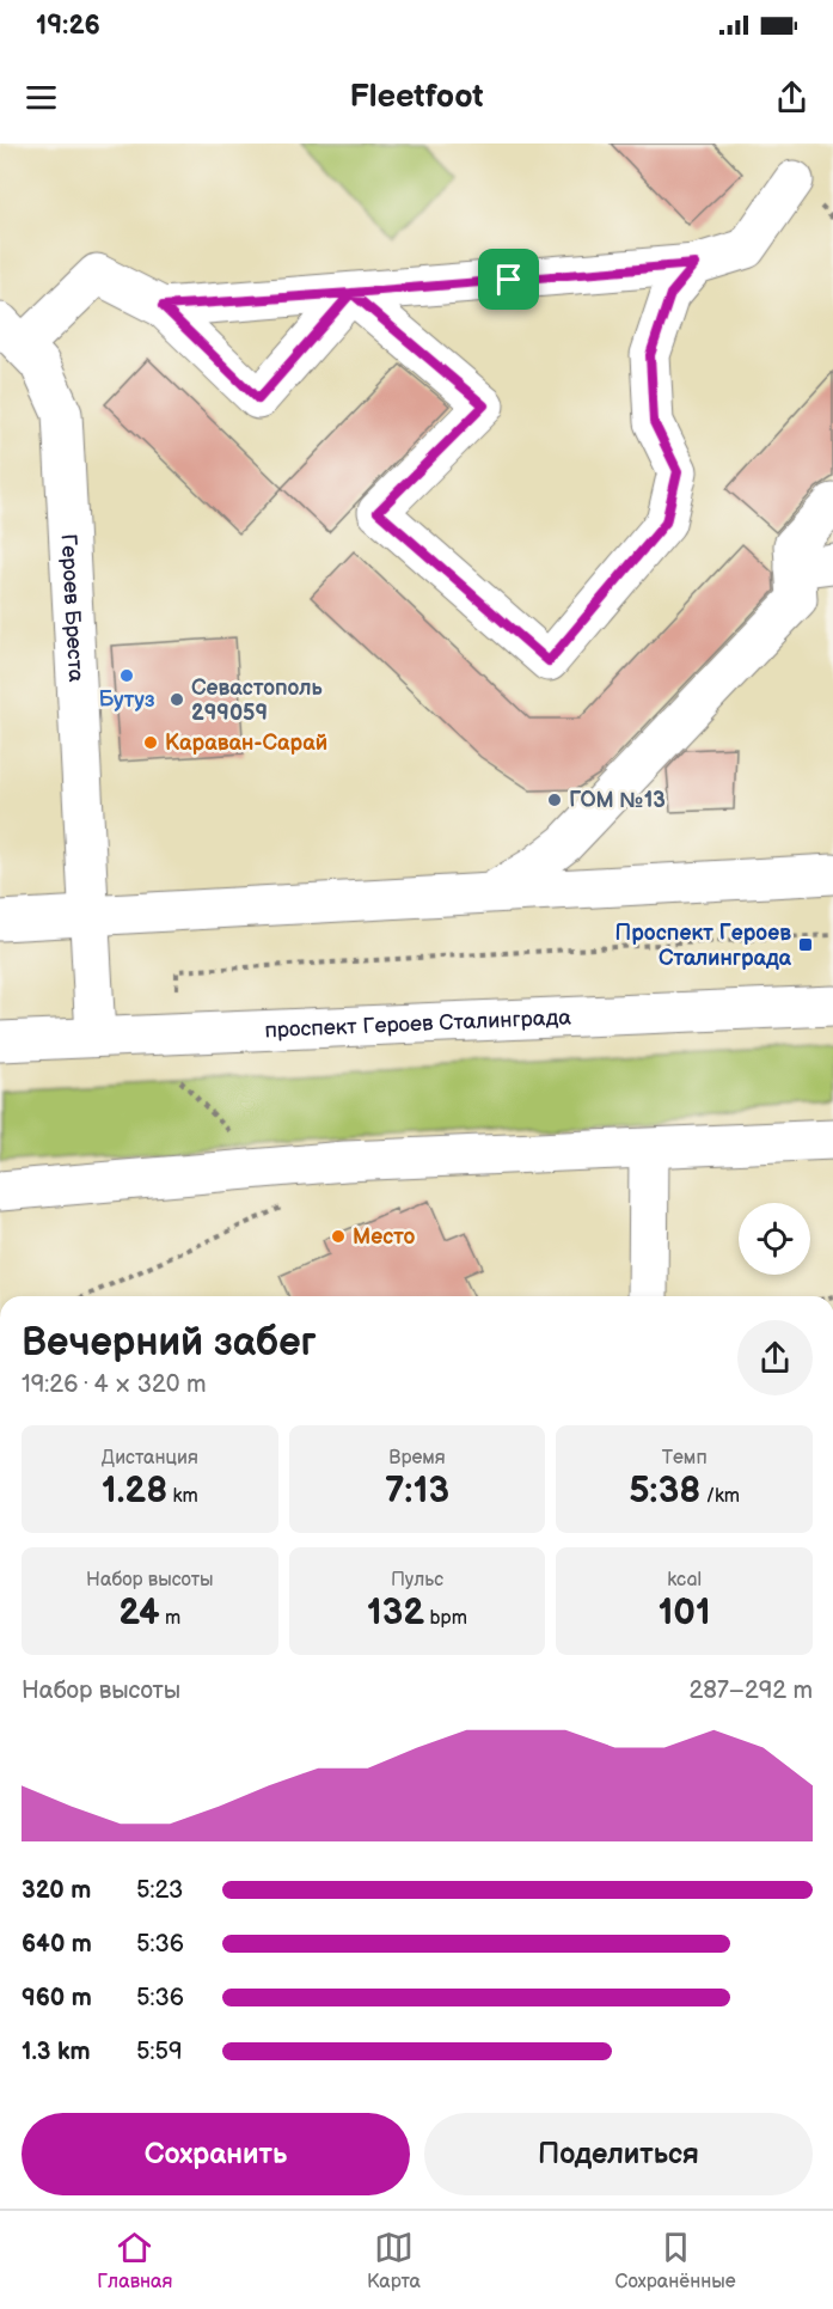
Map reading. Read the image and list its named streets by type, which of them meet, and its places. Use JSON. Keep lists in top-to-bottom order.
{
  "streets": {
    "main road": ["Героев Бреста", "проспект Героев Сталинграда"]
  },
  "crossings": [
    ["Героев Бреста", "проспект Героев Сталинграда"]
  ],
  "places": {
    "other": [
      "Бутуз",
      "Севастополь 299059",
      "Караван-Сарай",
      "ГОМ №13",
      "Место"
    ],
    "transit": ["Проспект Героев Сталинграда"]
  },
  "page": {
    "status": "19:26",
    "header": "Fleetfoot",
    "heading": ["Вечерний забег", "19:26 · 4 × 320 m"],
    "stats": [
      ["Дистанция", "1.28 km"],
      ["Время", "7:13"],
      ["Темп", "5:38 /km"],
      ["Набор высоты", "24 m"],
      ["Пульс", "132 bpm"],
      ["kcal", "101"]
    ],
    "chart": ["Набор высоты", "287–292 m"],
    "list": [
      {
        "name": "320 m",
        "note": "5:23"
      },
      {
        "name": "640 m",
        "note": "5:36"
      },
      {
        "name": "960 m",
        "note": "5:36"
      },
      {
        "name": "1.3 km",
        "note": "5:59"
      }
    ],
    "buttons": ["Сохранить", "Поделиться"],
    "tabs": ["Главная", "Карта", "Сохранённые"]
  }
}
